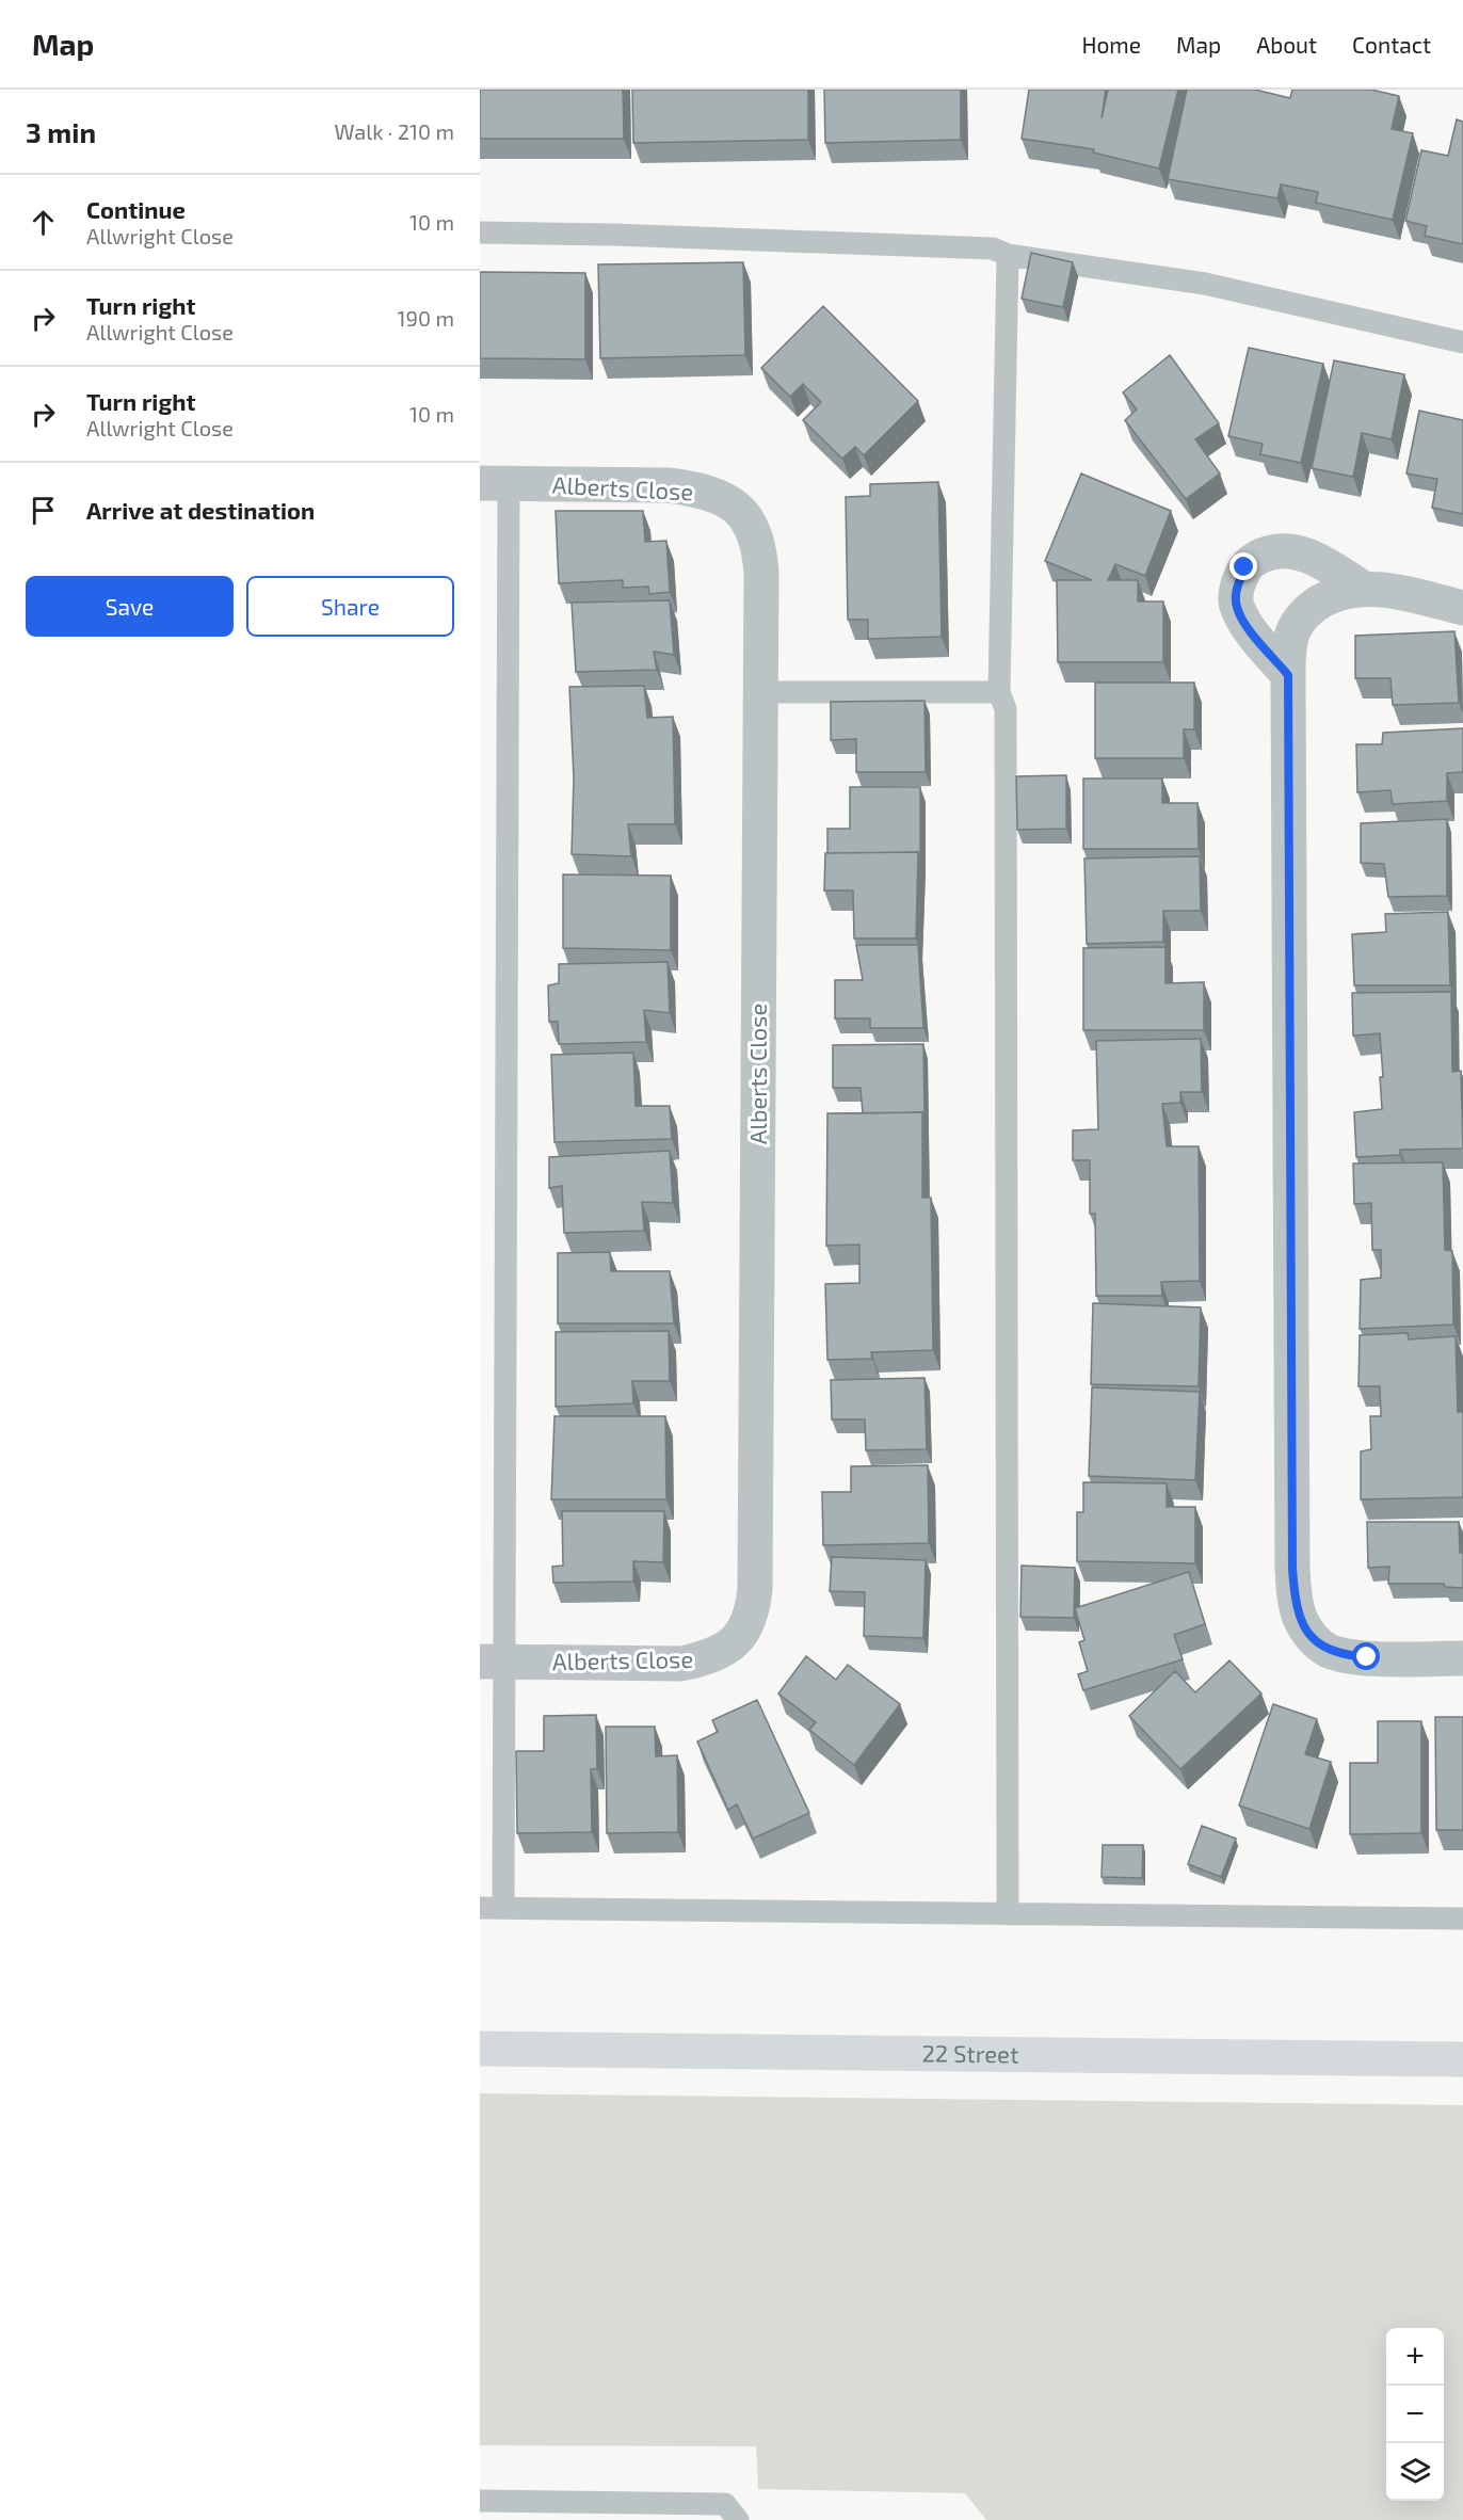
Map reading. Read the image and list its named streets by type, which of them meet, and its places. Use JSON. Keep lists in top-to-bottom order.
{
  "streets": {
    "main road": ["22 Street"],
    "street": ["Alberts Close"]
  },
  "page": {
    "header": "Map",
    "nav": [
      "Home",
      "Map",
      "About",
      "Contact"
    ],
    "heading": ["3 min", "Walk · 210 m"],
    "list": [
      ["Continue", "Allwright Close", "10 m"],
      ["Turn right", "Allwright Close", "190 m"],
      ["Turn right", "Allwright Close", "10 m"],
      "Arrive at destination"
    ],
    "buttons": ["Save", "Share"],
    "map_buttons": ["+", "−"]
  }
}
